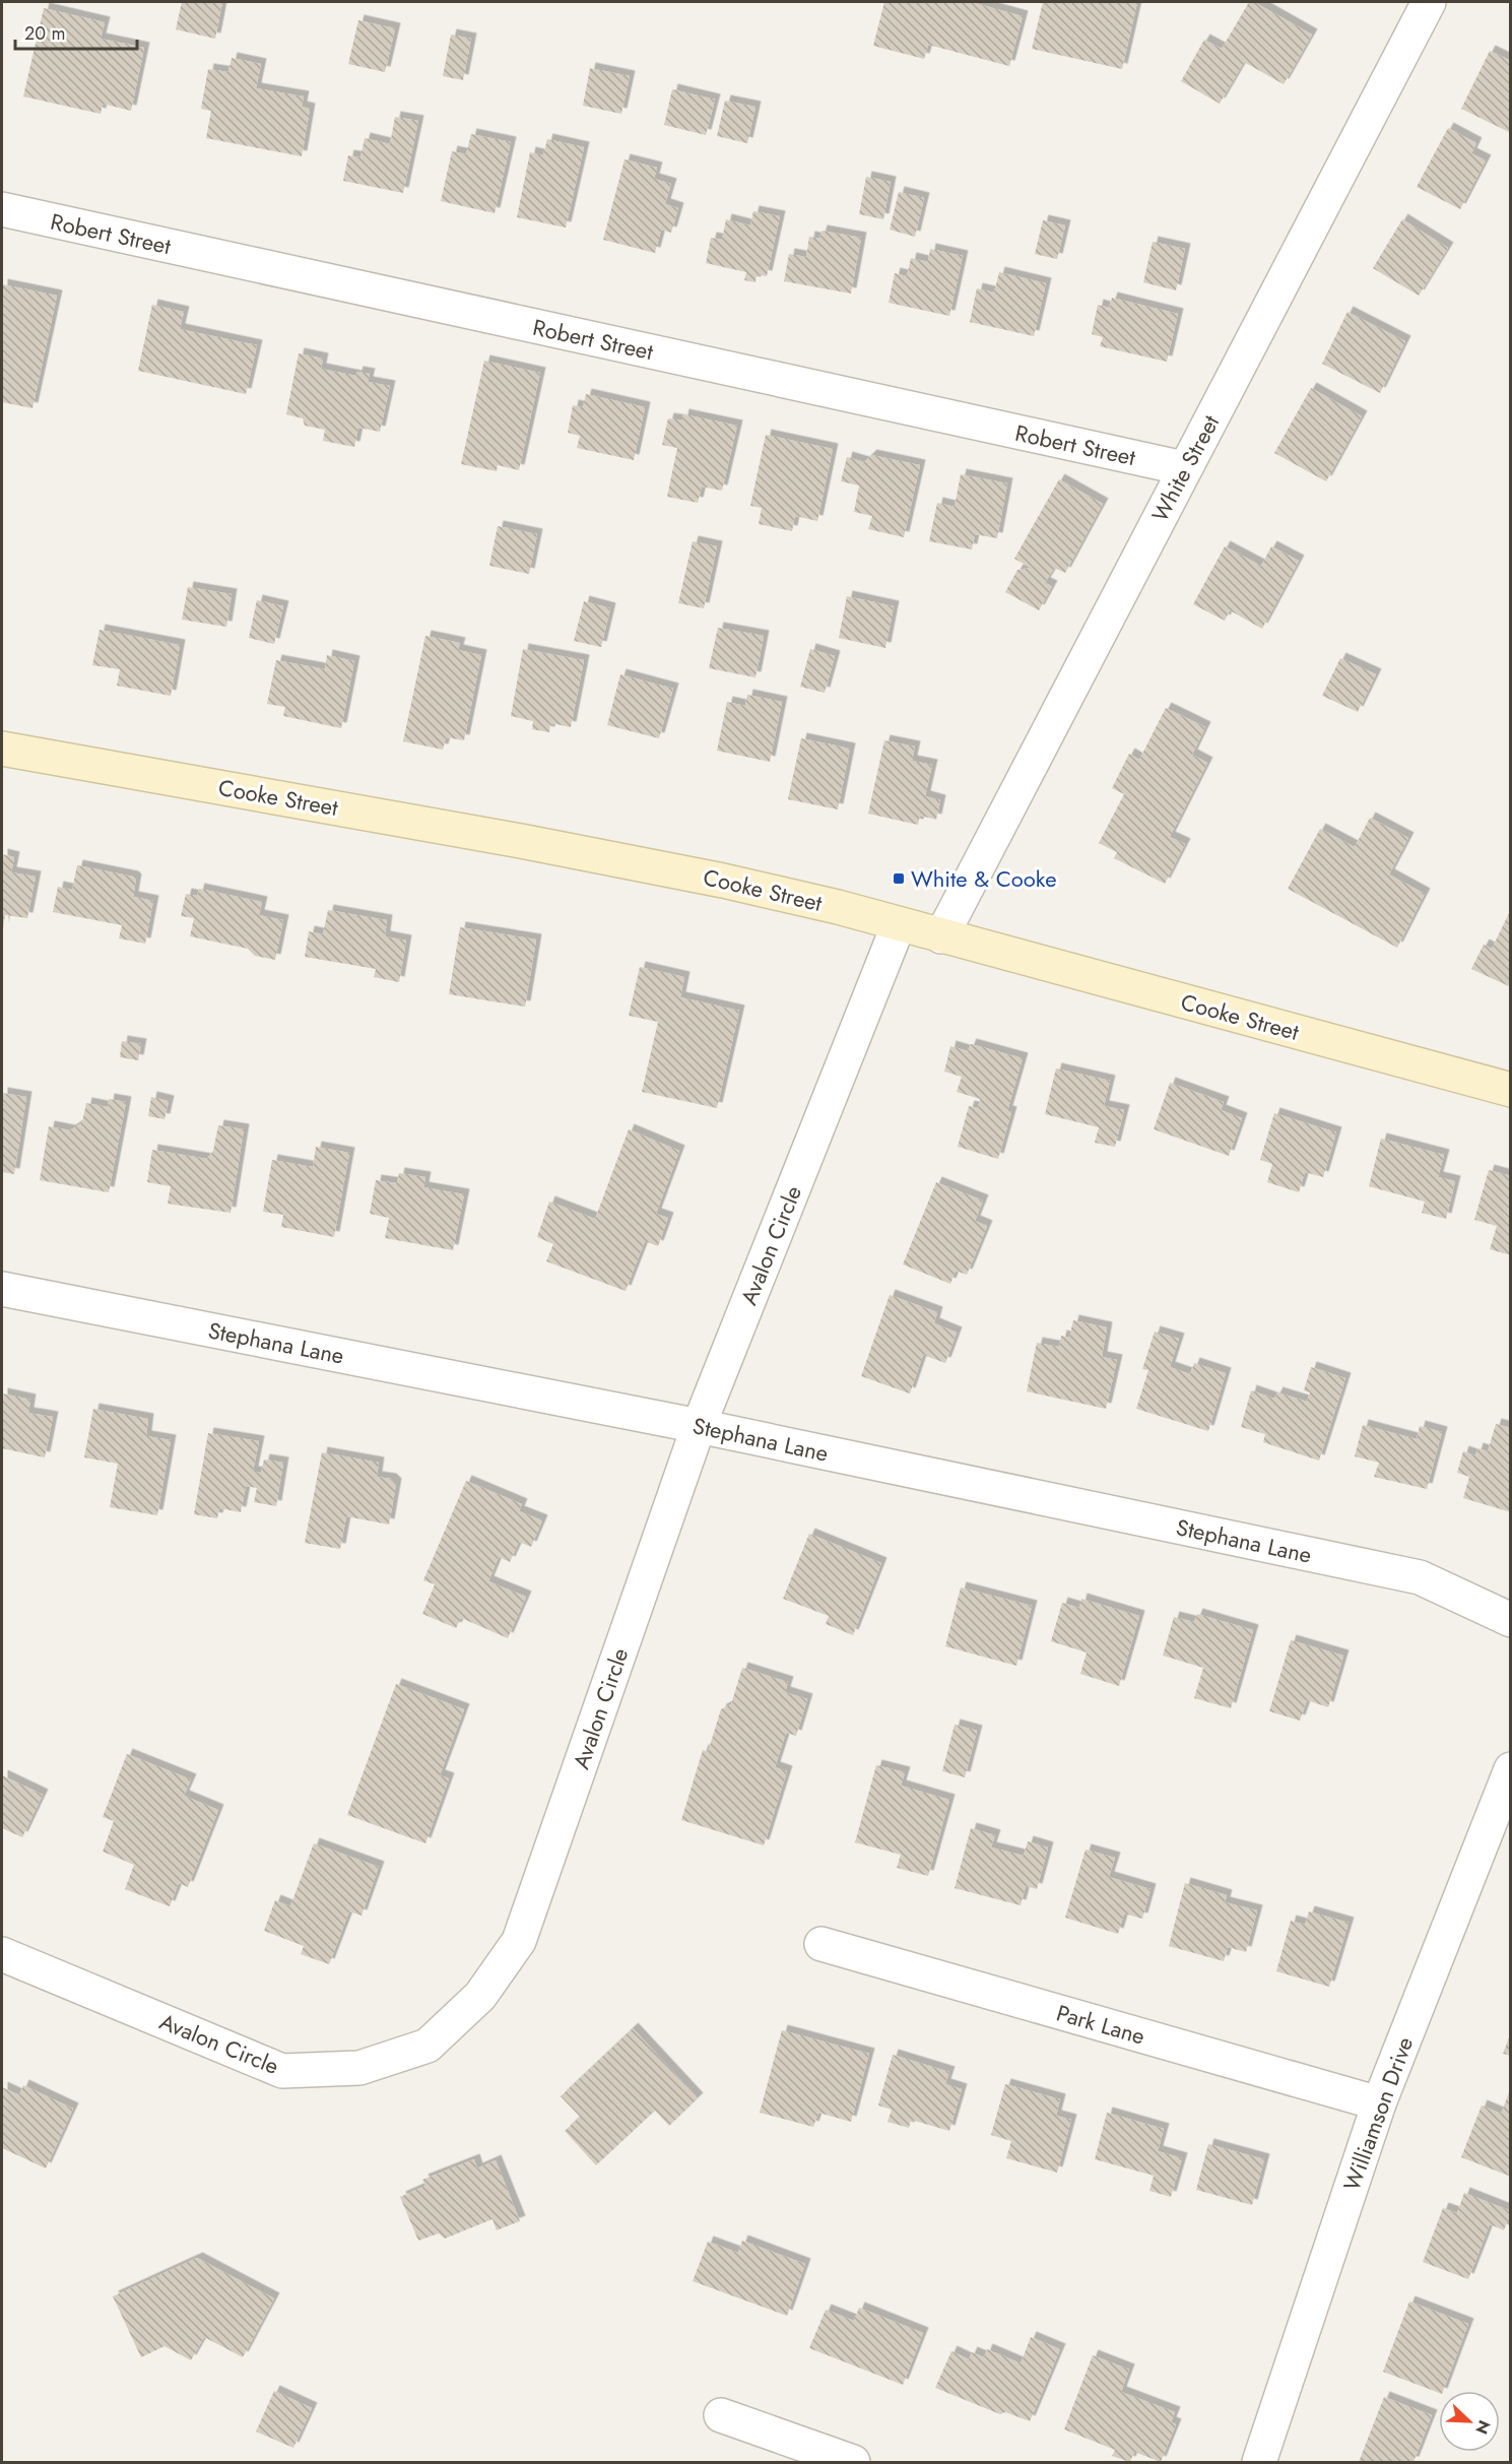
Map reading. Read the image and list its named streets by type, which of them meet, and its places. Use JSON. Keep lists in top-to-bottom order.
{
  "streets": {
    "main road": ["Cooke Street"],
    "street": [
      "Robert Street",
      "White Street",
      "Avalon Circle",
      "Stephana Lane",
      "Park Lane",
      "Williamson Drive"
    ]
  },
  "crossings": [
    ["Robert Street", "White Street"],
    ["White Street", "Cooke Street"],
    ["Cooke Street", "Avalon Circle"],
    ["Avalon Circle", "Stephana Lane"],
    ["Park Lane", "Williamson Drive"]
  ],
  "places": {
    "transit": ["White & Cooke"]
  },
  "scale_bar": "20 m",
  "north": "bottom right"
}
